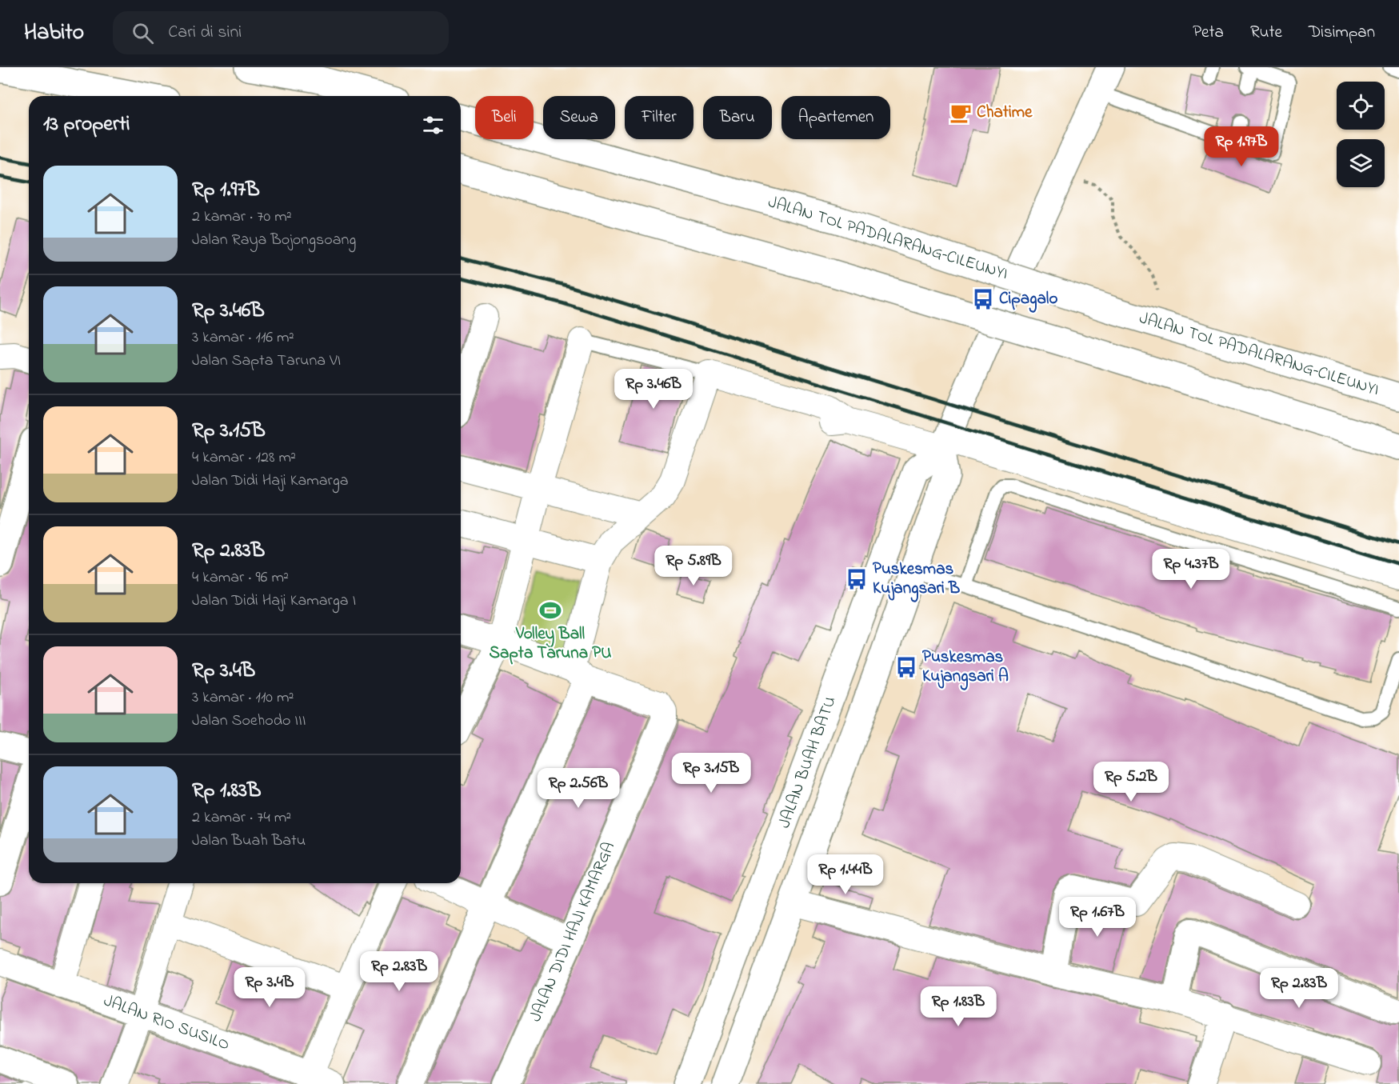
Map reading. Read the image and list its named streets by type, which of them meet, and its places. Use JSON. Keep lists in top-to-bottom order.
{
  "streets": {
    "main road": ["JALAN TOL PADALARANG–CILEUNYI", "JALAN BUAH BATU"],
    "street": ["JALAN DIDI HAJI KAMARGA", "JALAN RIO SUSILO"]
  },
  "places": {
    "cafe": ["Chatime"],
    "bus stop": ["Cipagalo", "Puskesmas Kujangsari B", "Puskesmas Kujangsari A"],
    "sports": ["Volley Ball Sapta Taruna PU"]
  },
  "page": {
    "header": "Habito",
    "search": "Cari di sini",
    "nav": ["Peta", "Rute", "Disimpan"],
    "chip": [
      "Beli",
      "Sewa",
      "Filter",
      "Baru",
      "Apartemen"
    ],
    "heading": "13 properti",
    "price": [
      "Rp 1.97B",
      "Rp 3.46B",
      "Rp 5.89B",
      "Rp 4.37B",
      "Rp 3.15B",
      "Rp 5.2B",
      "Rp 2.56B",
      "Rp 1.44B",
      "Rp 1.67B",
      "Rp 2.83B",
      "Rp 3.4B",
      "Rp 2.83B",
      "Rp 1.83B"
    ],
    "list": [
      {
        "name": "Rp 1.97B",
        "note": "2 kamar · 70 m² · Jalan Raya Bojongsoang"
      },
      {
        "name": "Rp 3.46B",
        "note": "3 kamar · 116 m² · Jalan Sapta Taruna VI"
      },
      {
        "name": "Rp 3.15B",
        "note": "4 kamar · 128 m² · Jalan Didi Haji Kamarga"
      },
      {
        "name": "Rp 2.83B",
        "note": "4 kamar · 96 m² · Jalan Didi Haji Kamarga I"
      },
      {
        "name": "Rp 3.4B",
        "note": "3 kamar · 110 m² · Jalan Soehodo III"
      },
      {
        "name": "Rp 1.83B",
        "note": "2 kamar · 74 m² · Jalan Buah Batu"
      }
    ]
  }
}
